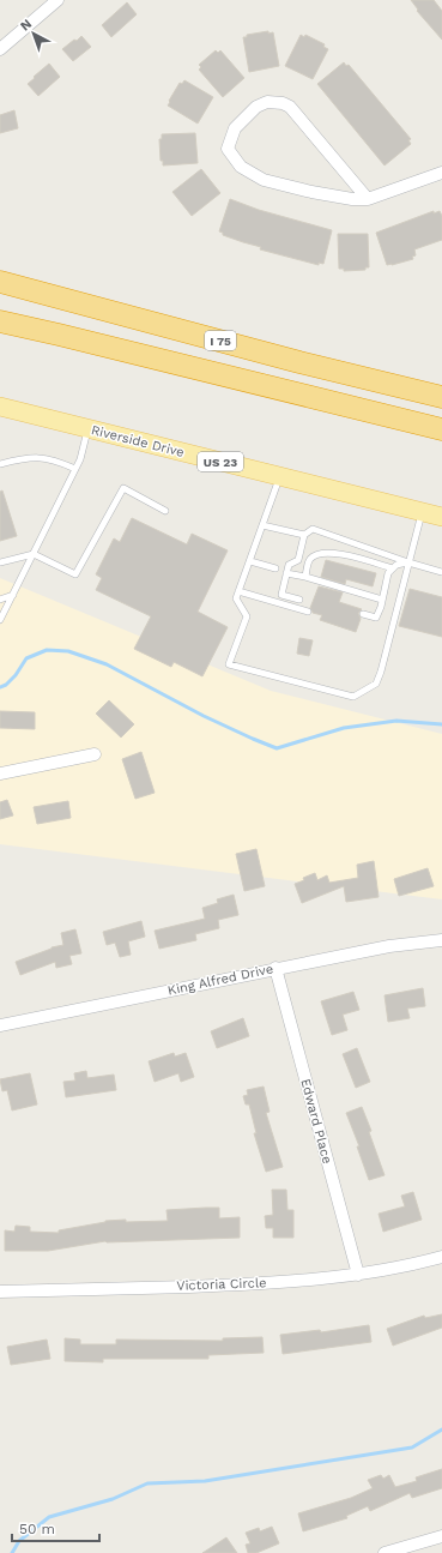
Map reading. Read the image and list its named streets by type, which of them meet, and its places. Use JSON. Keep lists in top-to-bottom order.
{
  "streets": {
    "highway": ["I 75"],
    "main road": ["Riverside Drive", "US 23"],
    "street": ["King Alfred Drive", "Edward Place", "Victoria Circle"]
  },
  "crossings": [
    ["King Alfred Drive", "Edward Place"],
    ["Edward Place", "Victoria Circle"]
  ],
  "scale_bar": "50 m",
  "north": "top left"
}
